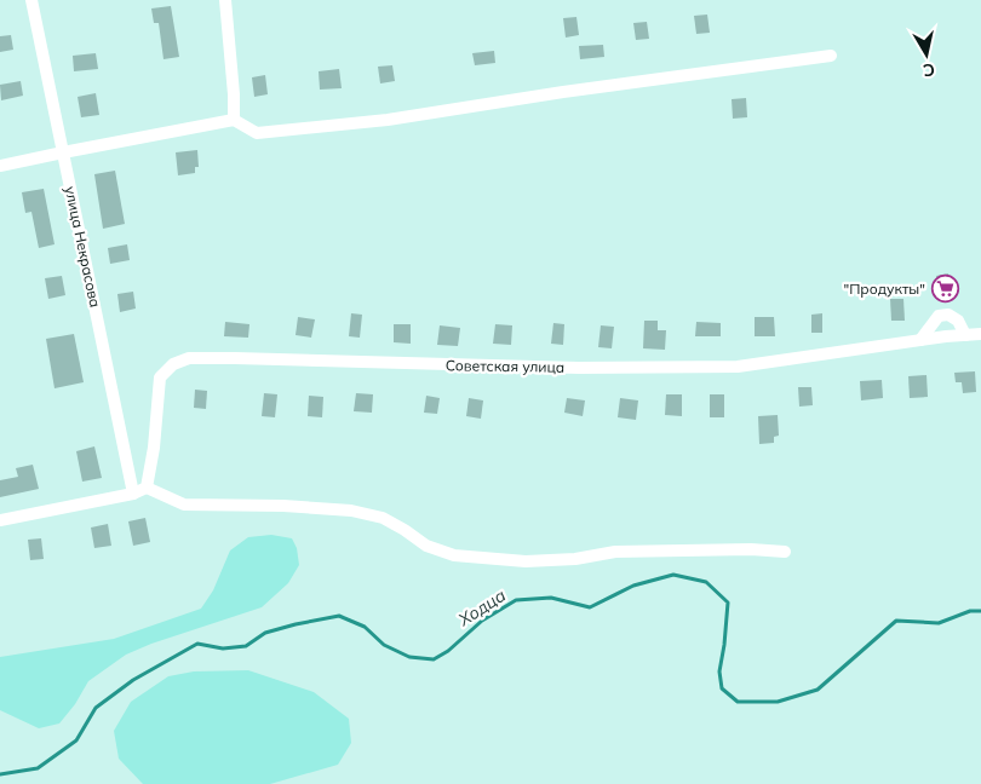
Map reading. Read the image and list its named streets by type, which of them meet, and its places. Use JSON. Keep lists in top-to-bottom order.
{
  "streets": {
    "street": ["улица Некрасова", "Советская улица"]
  },
  "water": ["Ходца"],
  "places": {
    "supermarket": ["\"Продукты\""]
  },
  "north": "bottom"
}
